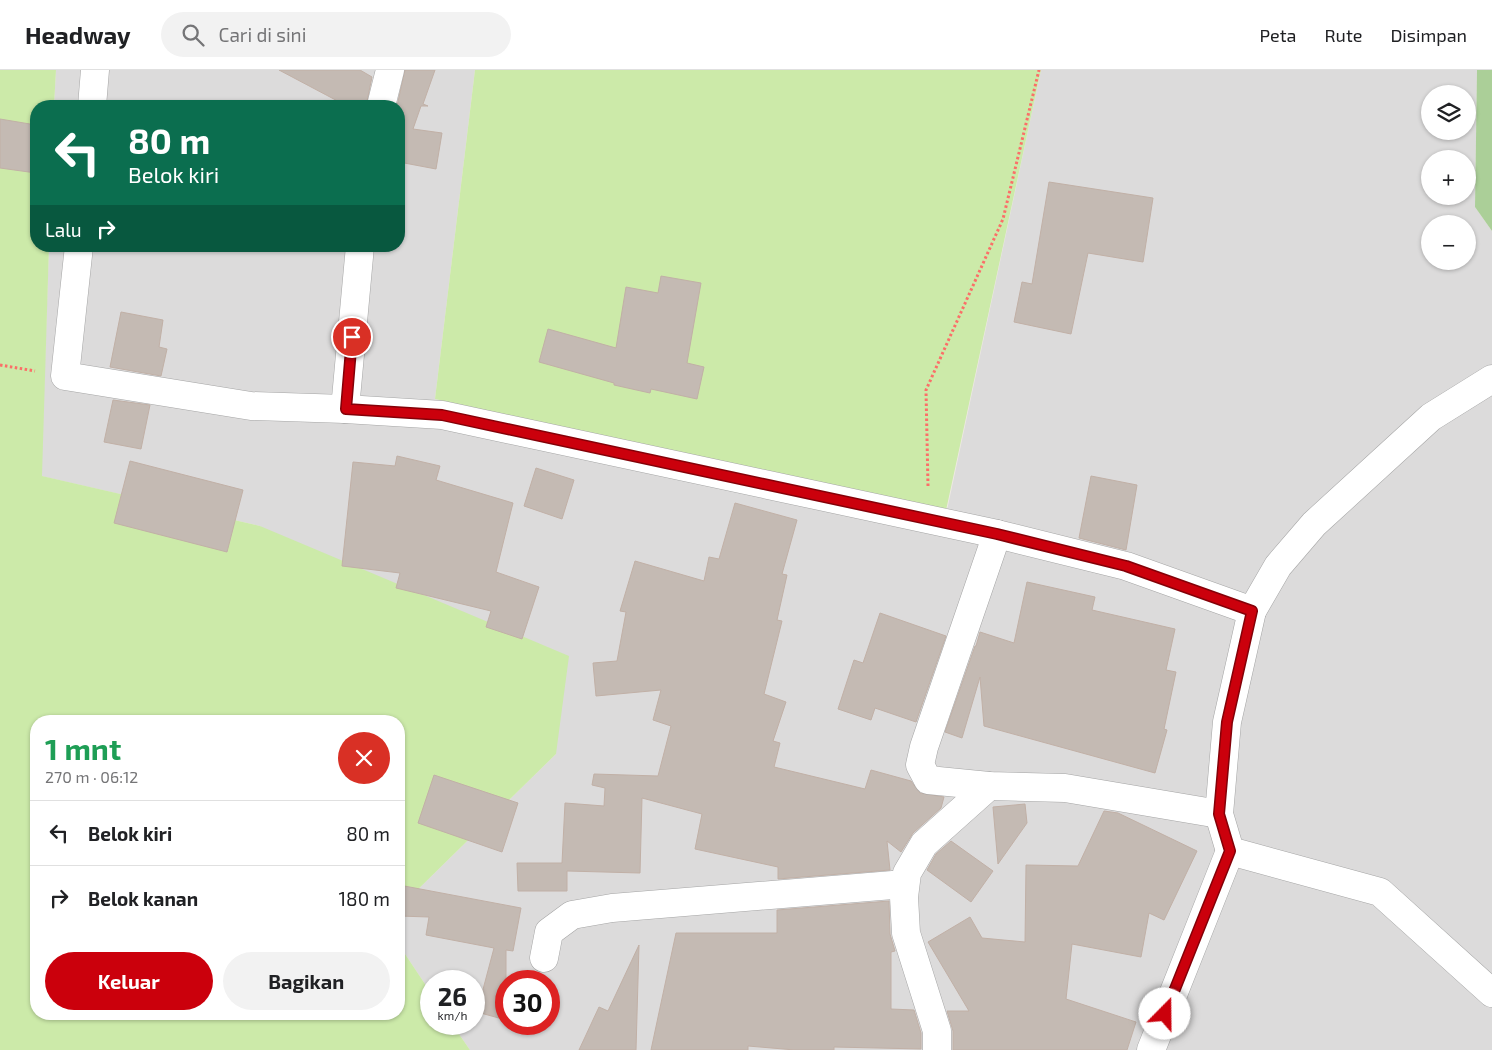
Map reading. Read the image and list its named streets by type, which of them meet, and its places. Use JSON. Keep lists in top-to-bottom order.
{
  "page": {
    "header": "Headway",
    "search": "Cari di sini",
    "nav": ["Peta", "Rute", "Disimpan"],
    "map_buttons": ["+", "−"],
    "turn": ["80 m", "Belok kiri"],
    "then": "Lalu",
    "heading": ["1 mnt", "270 m · 06:12"],
    "list": [
      {
        "name": "Belok kiri",
        "value": "80 m"
      },
      {
        "name": "Belok kanan",
        "value": "180 m"
      }
    ],
    "buttons": ["Keluar", "Bagikan"],
    "speed": "26 km/h",
    "limit": "30"
  }
}
